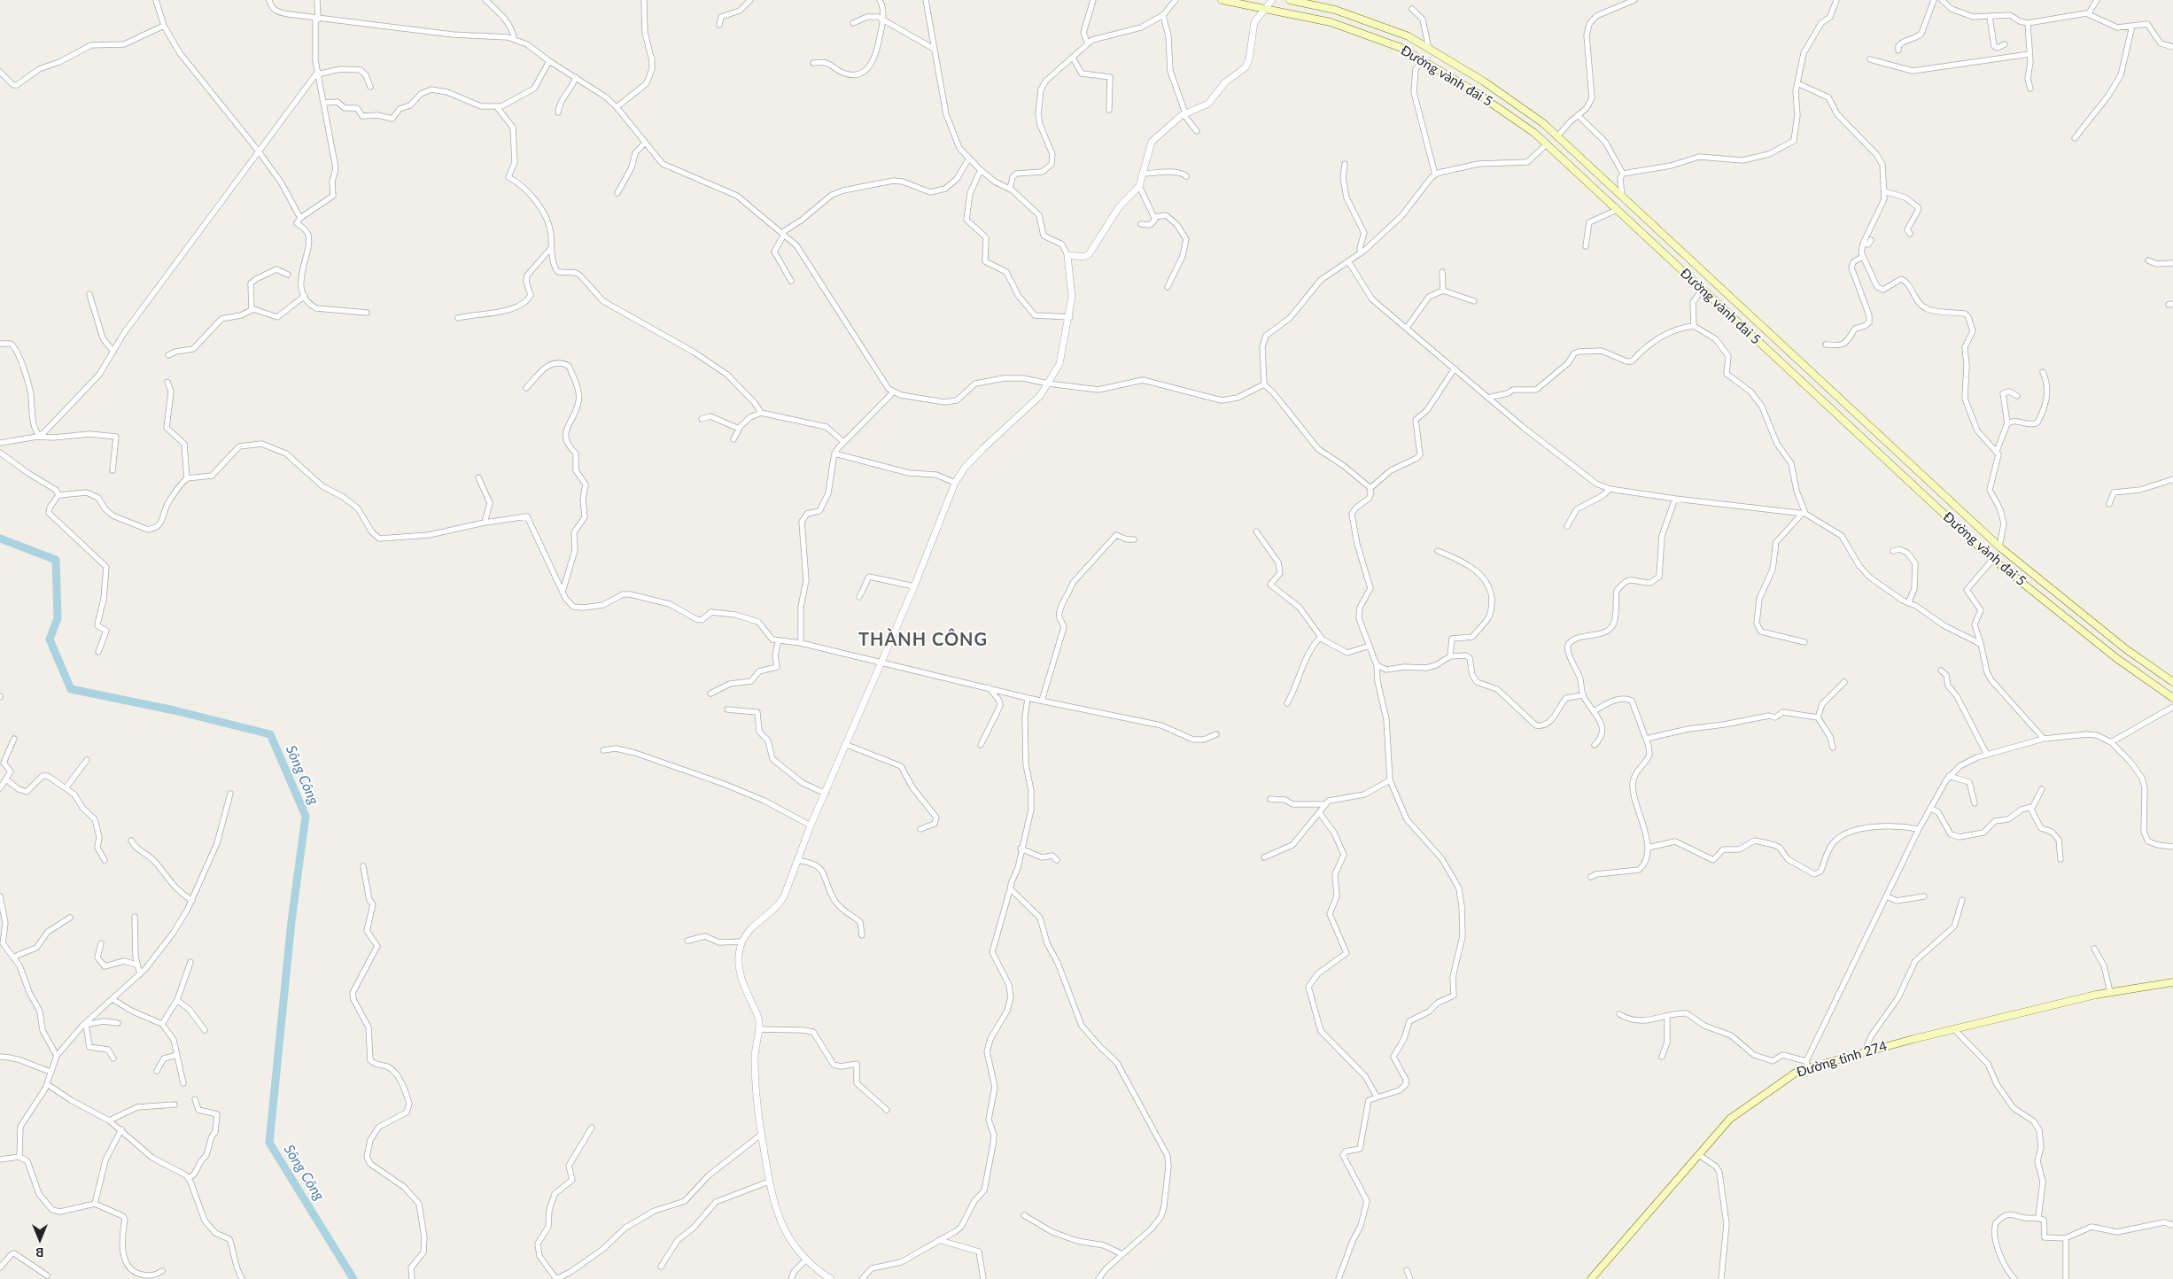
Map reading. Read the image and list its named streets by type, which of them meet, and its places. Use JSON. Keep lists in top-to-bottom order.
{
  "streets": {
    "main road": ["Đường vành đai 5", "Đường tỉnh 274"]
  },
  "districts": ["THÀNH CÔNG"],
  "water": ["Sông Công"],
  "north": "bottom"
}
